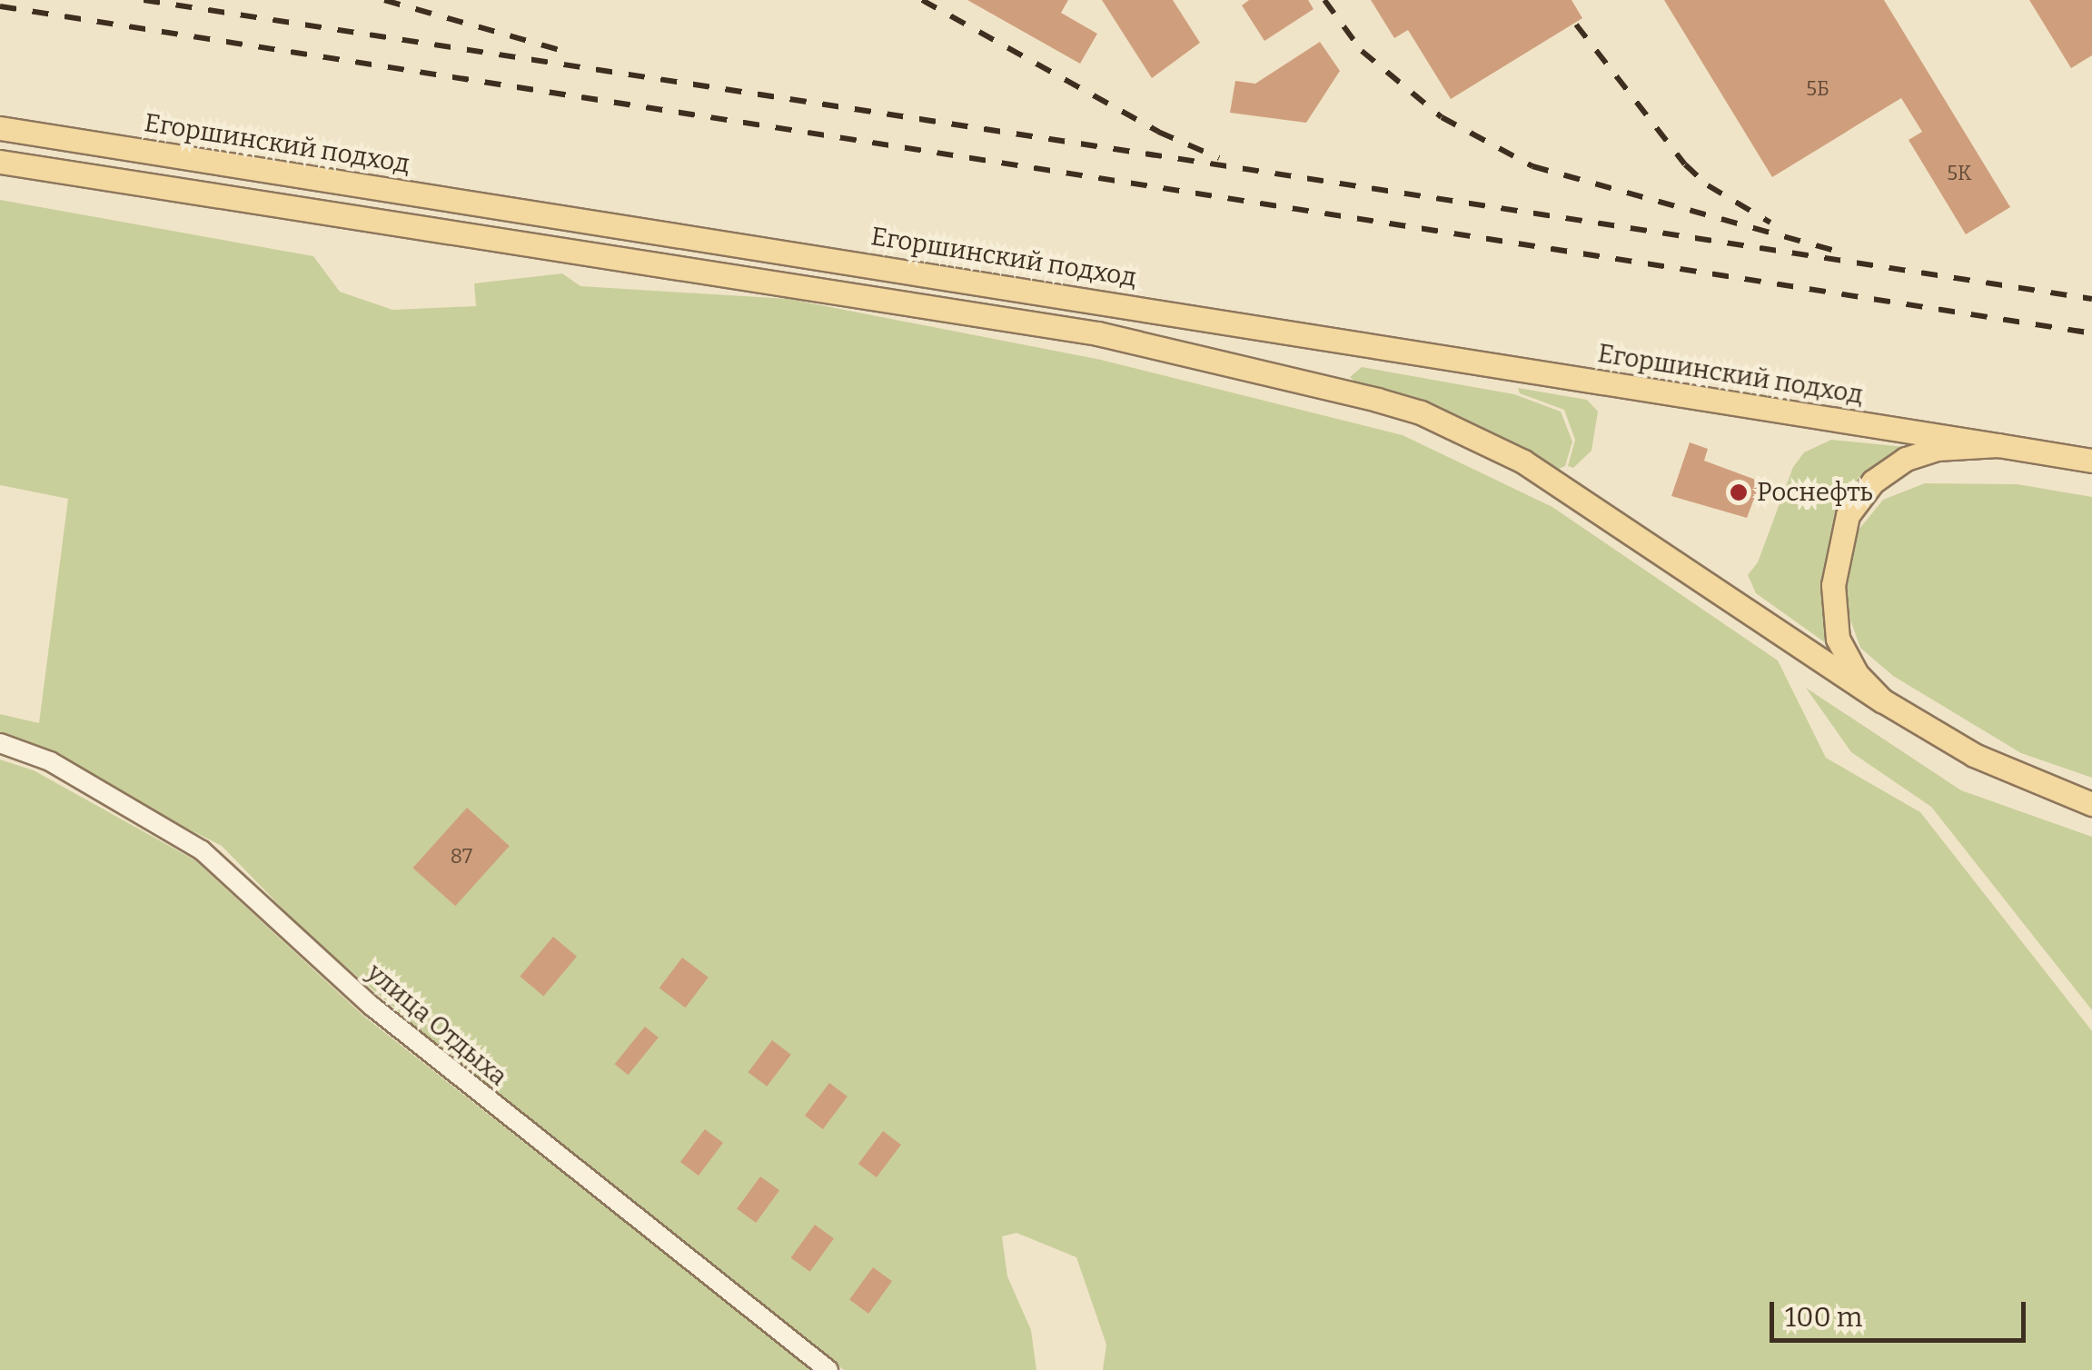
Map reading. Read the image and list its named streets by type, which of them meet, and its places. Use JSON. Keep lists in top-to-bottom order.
{
  "streets": {
    "main road": ["Егоршинский подход"],
    "street": ["улица Отдыха"]
  },
  "places": ["Роснефть"],
  "house_numbers": ["5Б", "5К", "87"],
  "scale_bar": "100 m"
}
